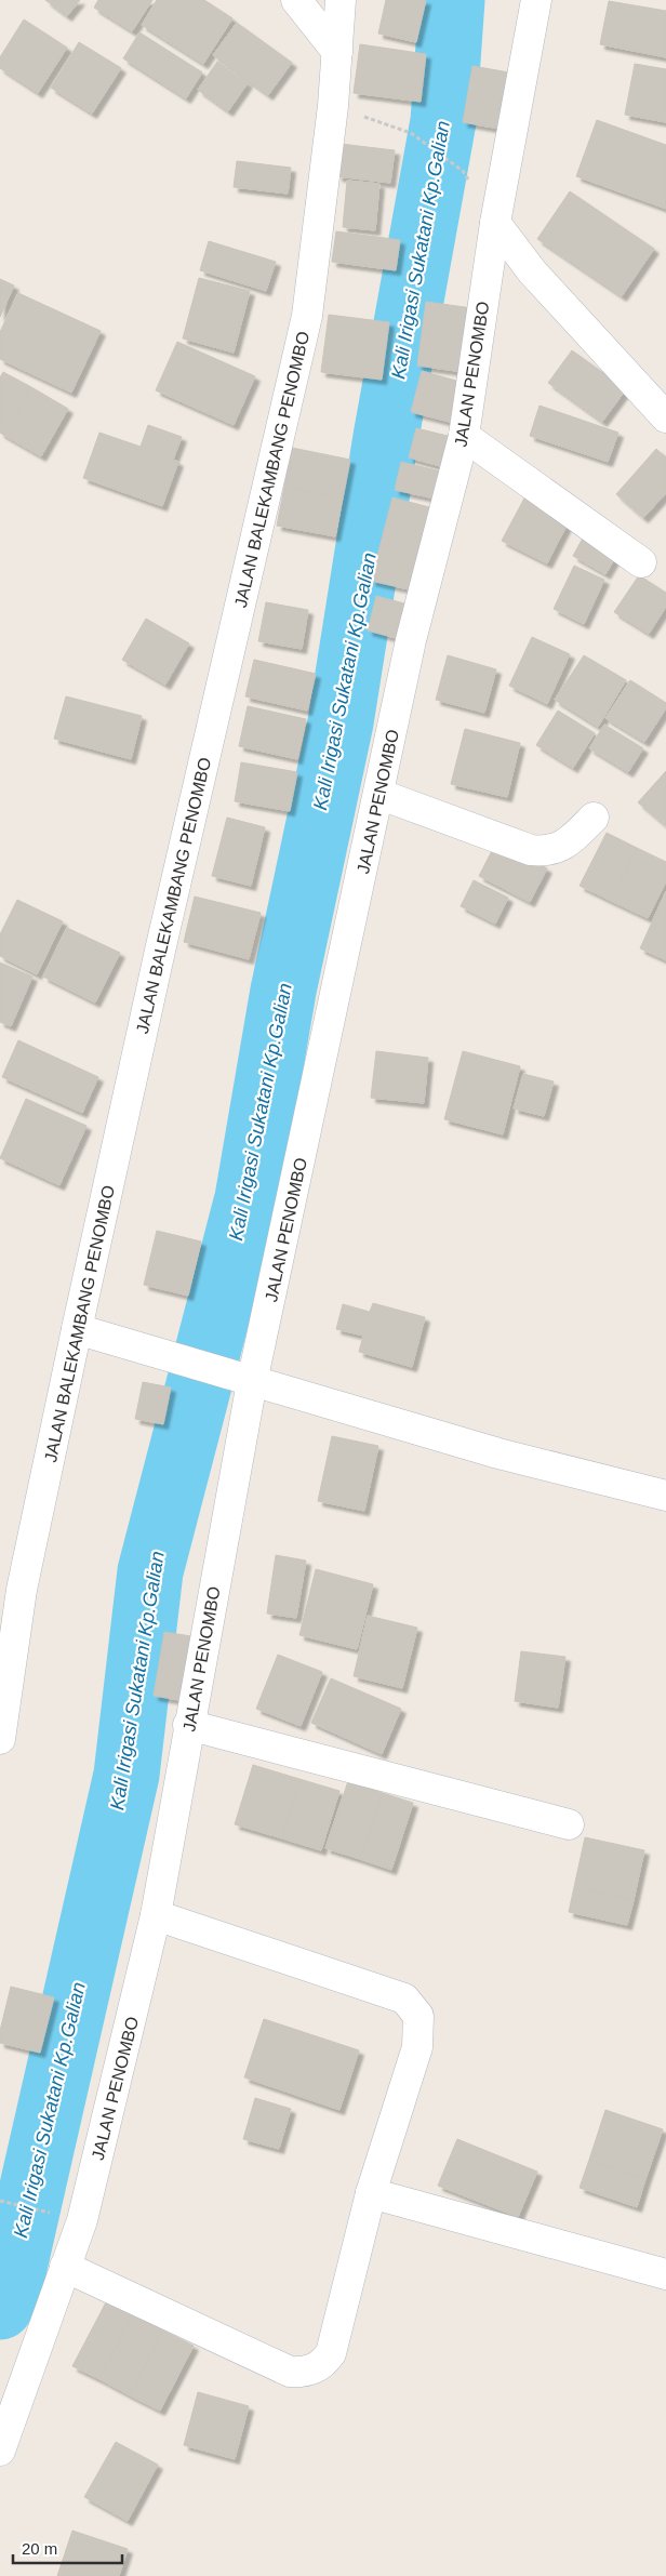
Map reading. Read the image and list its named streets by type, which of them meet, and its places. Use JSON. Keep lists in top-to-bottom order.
{
  "streets": {
    "street": ["JALAN PENOMBO", "JALAN BALEKAMBANG PENOMBO"]
  },
  "water": ["Kali Irigasi Sukatani Kp.Galian"],
  "scale_bar": "20 m"
}
